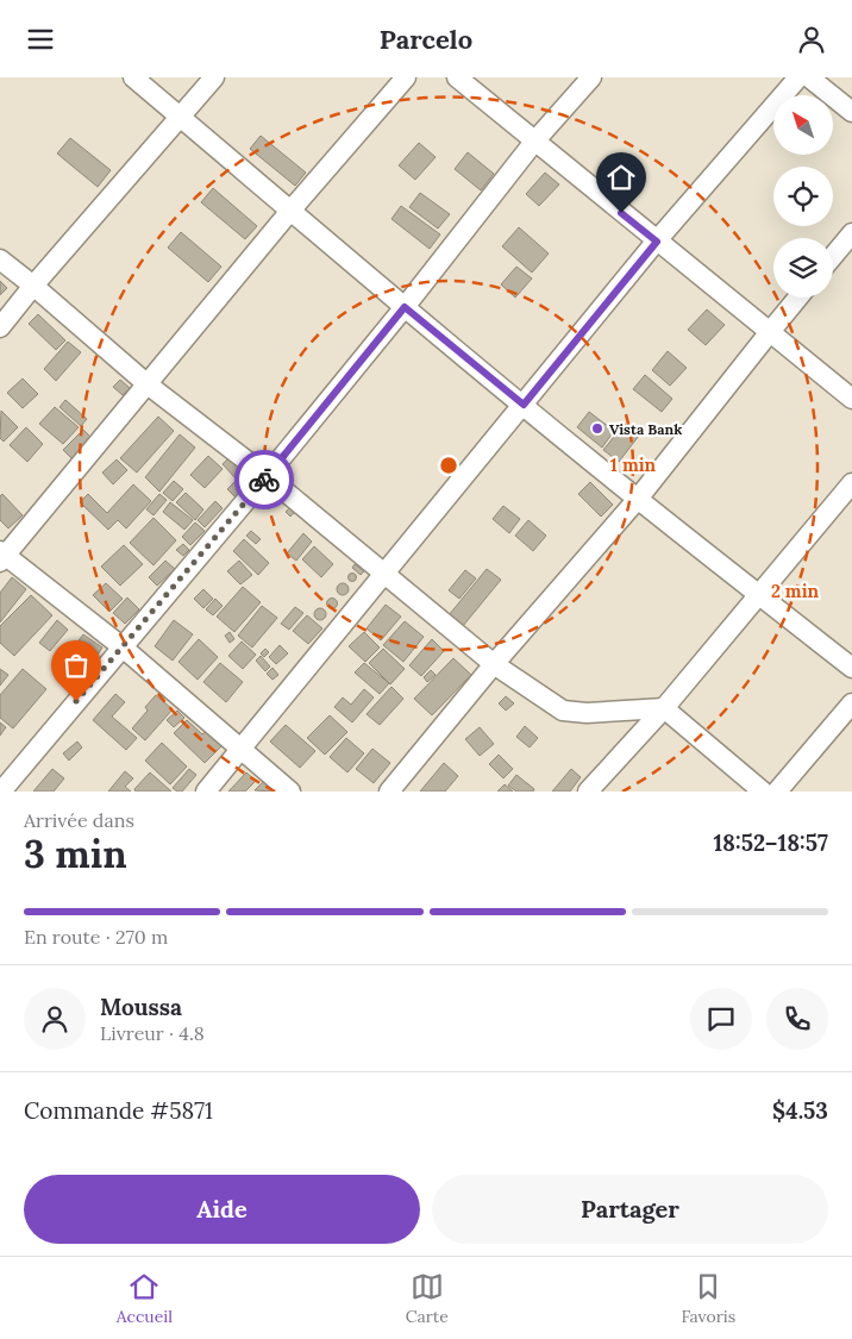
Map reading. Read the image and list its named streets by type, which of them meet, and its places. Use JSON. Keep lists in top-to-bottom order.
{
  "places": ["Vista Bank"],
  "north": "top left",
  "page": {
    "header": "Parcelo",
    "heading": ["3 min", "Arrivée dans", "18:52–18:57"],
    "panel": [
      "Moussa",
      "Livreur · 4.8",
      "Commande #5871",
      "$4.53"
    ],
    "bar": "En route · 270 m",
    "buttons": ["Aide", "Partager"],
    "tabs": ["Accueil", "Carte", "Favoris"]
  },
  "rings": ["1 min", "2 min"]
}
